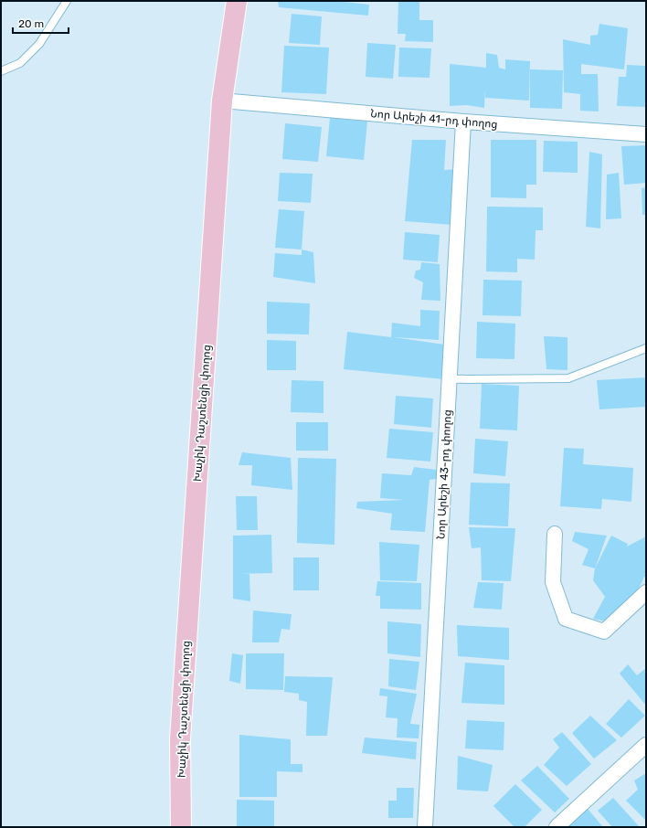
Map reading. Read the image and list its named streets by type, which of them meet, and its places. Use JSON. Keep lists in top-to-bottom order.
{
  "streets": {
    "main road": ["Խաչիկ Դաշտենցի փողոց"],
    "street": ["Նոր Արեշի 41-րդ փողոց", "Նոր Արեշի 43-րդ փողոց"]
  },
  "crossings": [
    ["Նոր Արեշի 41-րդ փողոց", "Խաչիկ Դաշտենցի փողոց"],
    ["Նոր Արեշի 41-րդ փողոց", "Նոր Արեշի 43-րդ փողոց"]
  ],
  "scale_bar": "20 m"
}
